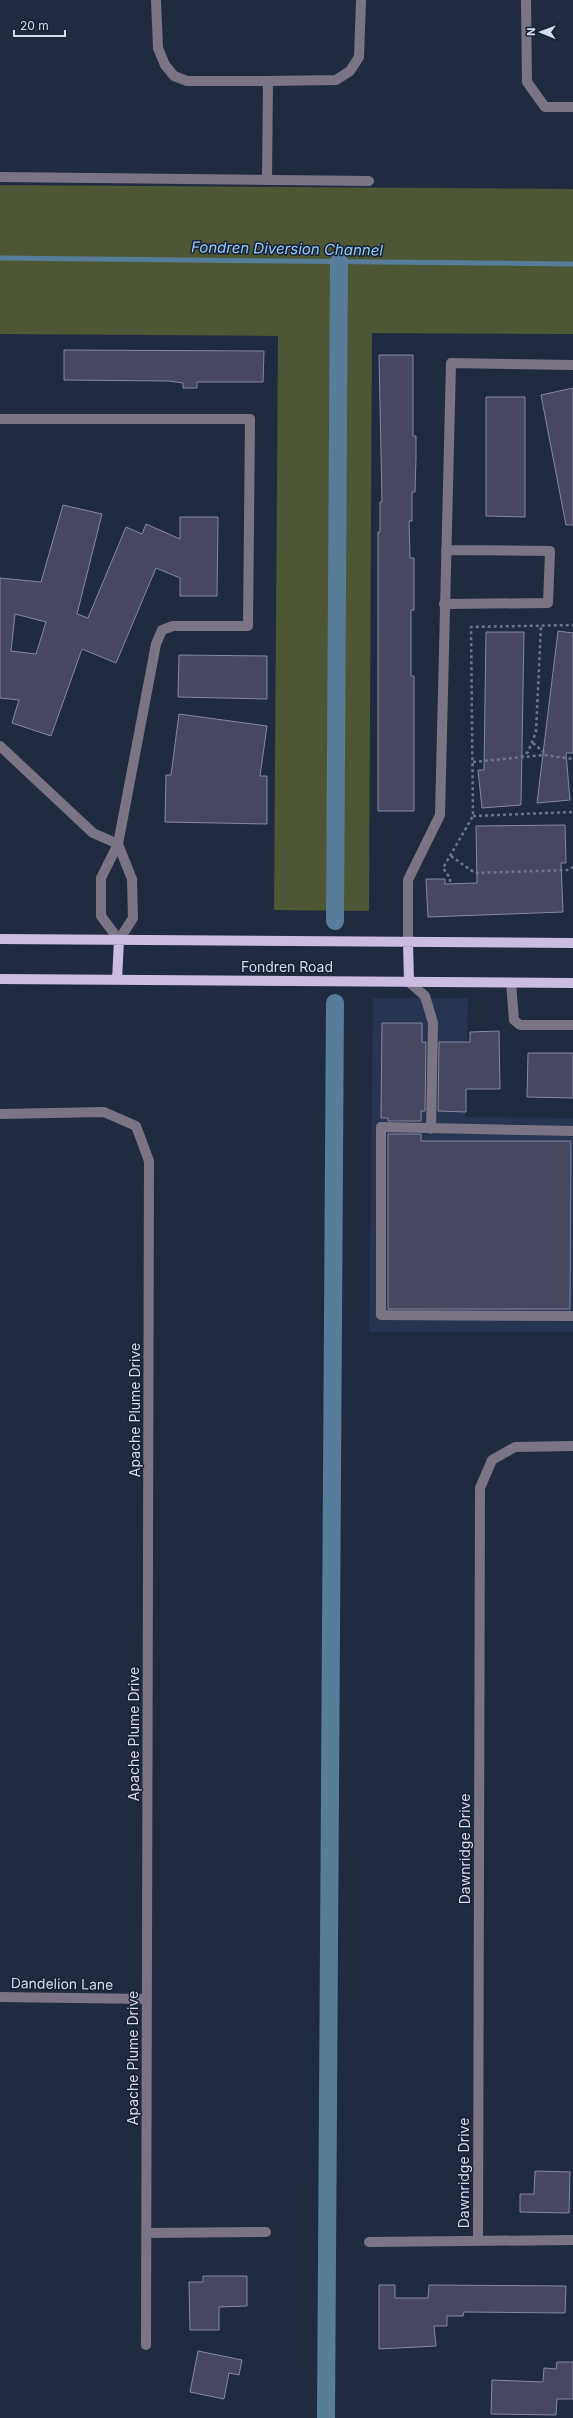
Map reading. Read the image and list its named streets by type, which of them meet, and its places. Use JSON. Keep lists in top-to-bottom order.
{
  "streets": {
    "main road": ["Fondren Road"],
    "street": ["Apache Plume Drive", "Dawnridge Drive", "Dandelion Lane"]
  },
  "crossings": [
    ["Apache Plume Drive", "Dandelion Lane"]
  ],
  "water": ["Fondren Diversion Channel"],
  "scale_bar": "20 m",
  "north": "left"
}
